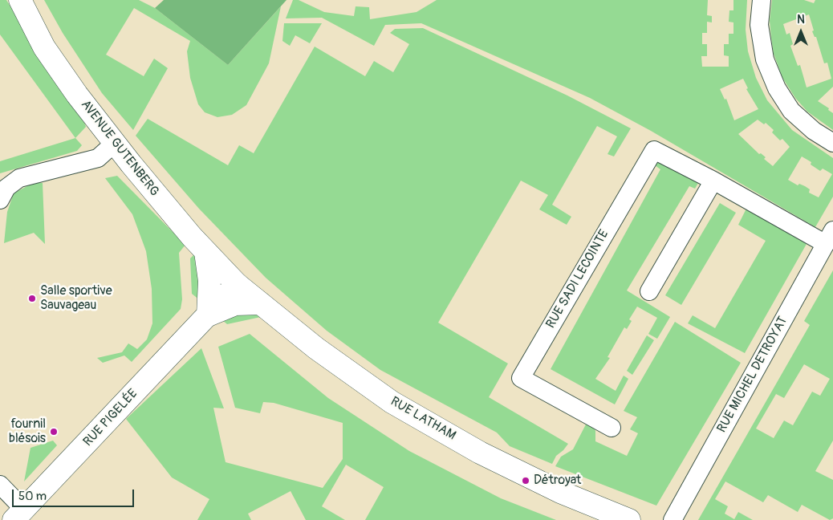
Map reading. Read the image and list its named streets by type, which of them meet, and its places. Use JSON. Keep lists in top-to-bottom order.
{
  "streets": {
    "main road": ["AVENUE GUTENBERG", "RUE PIGELÉE", "RUE LATHAM"],
    "street": ["RUE SADI LECOINTE", "RUE MICHEL DETROYAT"]
  },
  "crossings": [
    ["AVENUE GUTENBERG", "RUE PIGELÉE"],
    ["AVENUE GUTENBERG", "RUE LATHAM"],
    ["RUE SADI LECOINTE", "RUE MICHEL DETROYAT"],
    ["RUE PIGELÉE", "RUE LATHAM"]
  ],
  "places": ["Salle sportive Sauvageau", "fournil blésois", "Détroyat"],
  "scale_bar": "50 m",
  "north": "top"
}
